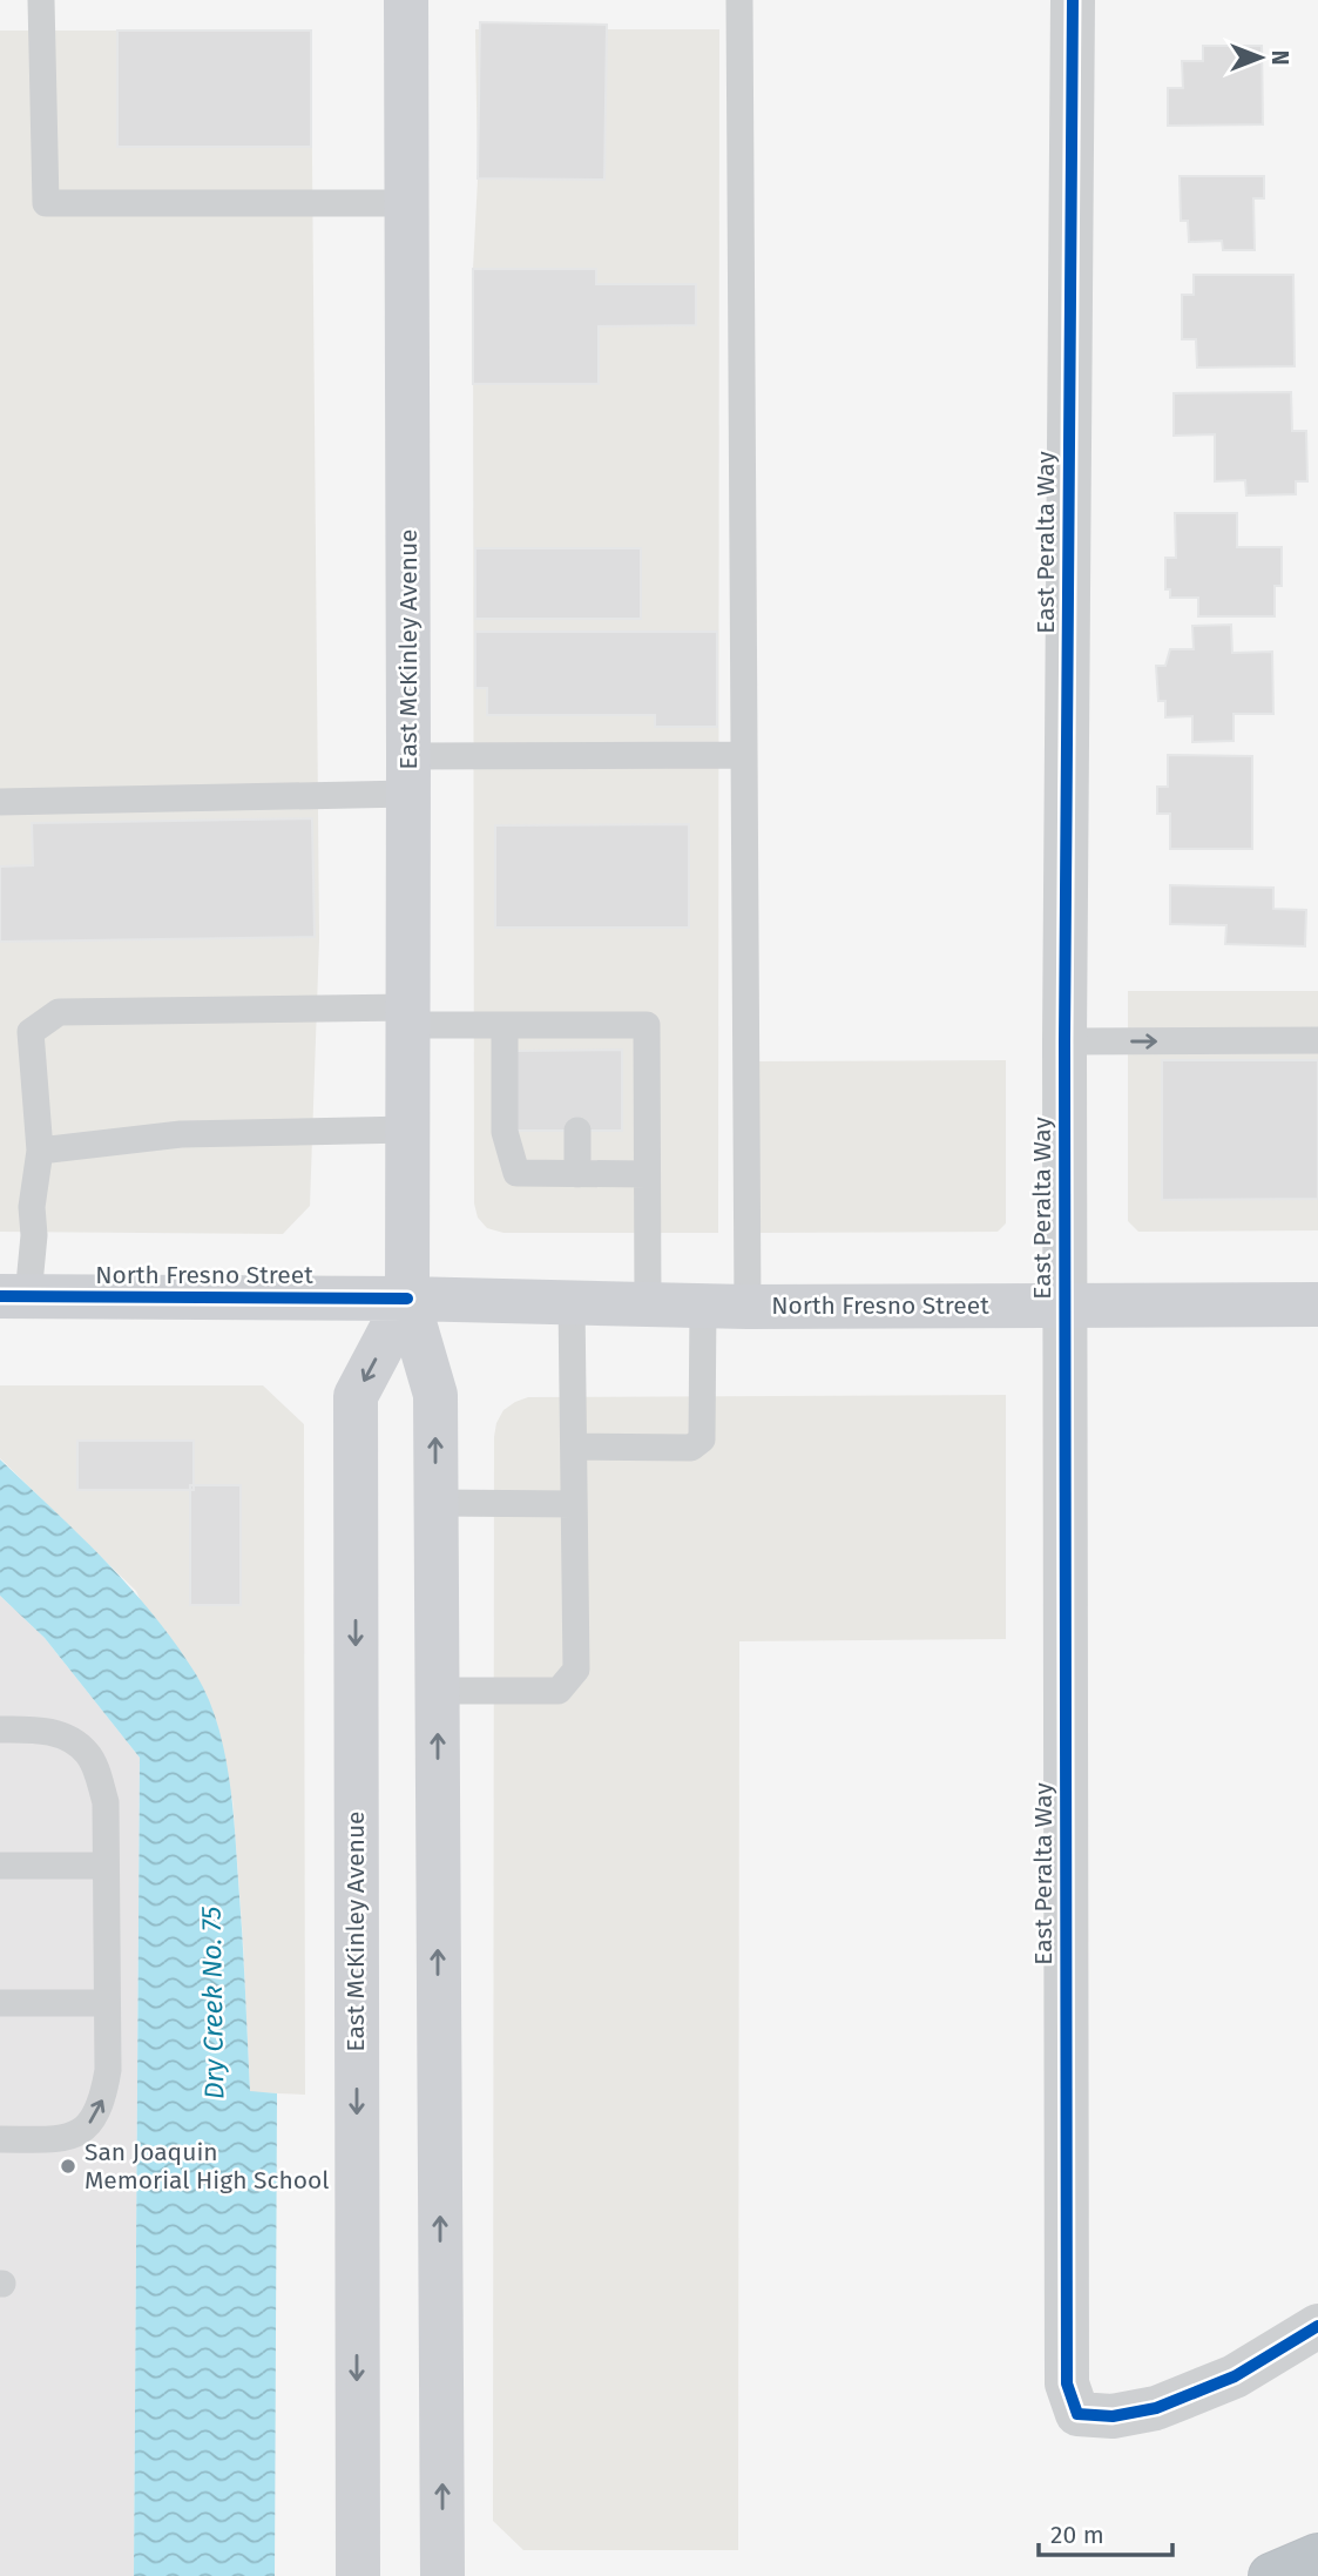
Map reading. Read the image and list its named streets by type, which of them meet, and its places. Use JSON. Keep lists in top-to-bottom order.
{
  "streets": {
    "main road": ["East McKinley Avenue", "North Fresno Street"],
    "street": ["East Peralta Way"]
  },
  "crossings": [
    ["East Peralta Way", "North Fresno Street"],
    ["East McKinley Avenue", "North Fresno Street"]
  ],
  "water": ["Dry Creek No. 75"],
  "places": ["San Joaquin Memorial High School"],
  "scale_bar": "20 m",
  "north": "right"
}
